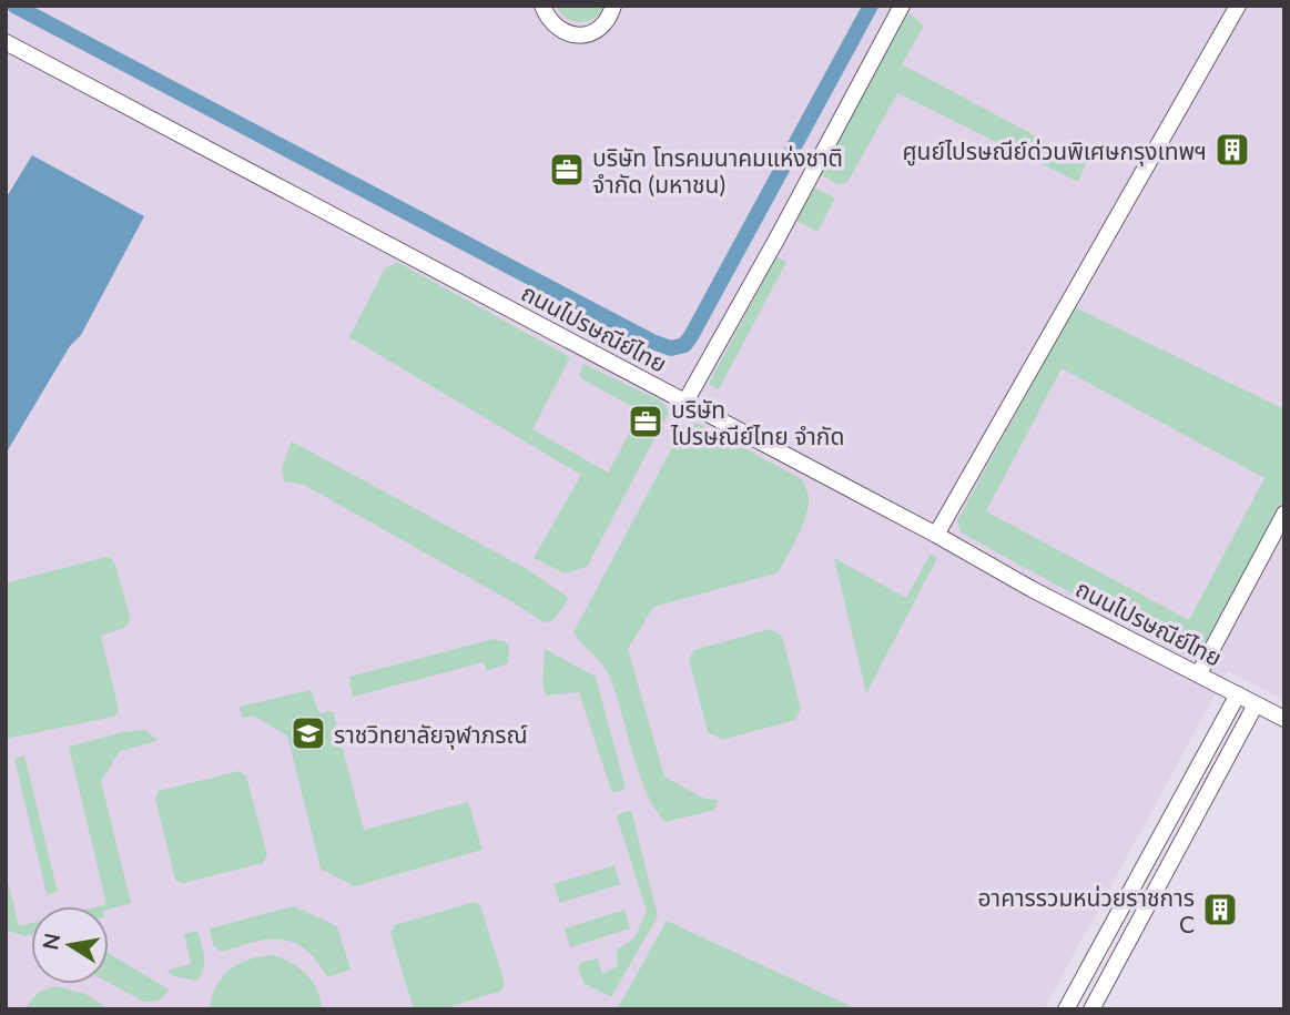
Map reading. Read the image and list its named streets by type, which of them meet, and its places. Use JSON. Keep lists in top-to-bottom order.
{
  "streets": {
    "street": ["ถนนไปรษณีย์ไทย"]
  },
  "places": {
    "building": ["ศูนย์ไปรษณีย์ด่วนพิเศษกรุงเทพฯ", "อาคารรวมหน่วยราชการ C"],
    "office": ["บริษัท โทรคมนาคมแห่งชาติ จำกัด (มหาชน)", "บริษัท ไปรษณีย์ไทย จำกัด"],
    "school or university": ["ราชวิทยาลัยจุฬาภรณ์"]
  },
  "north": "left"
}
